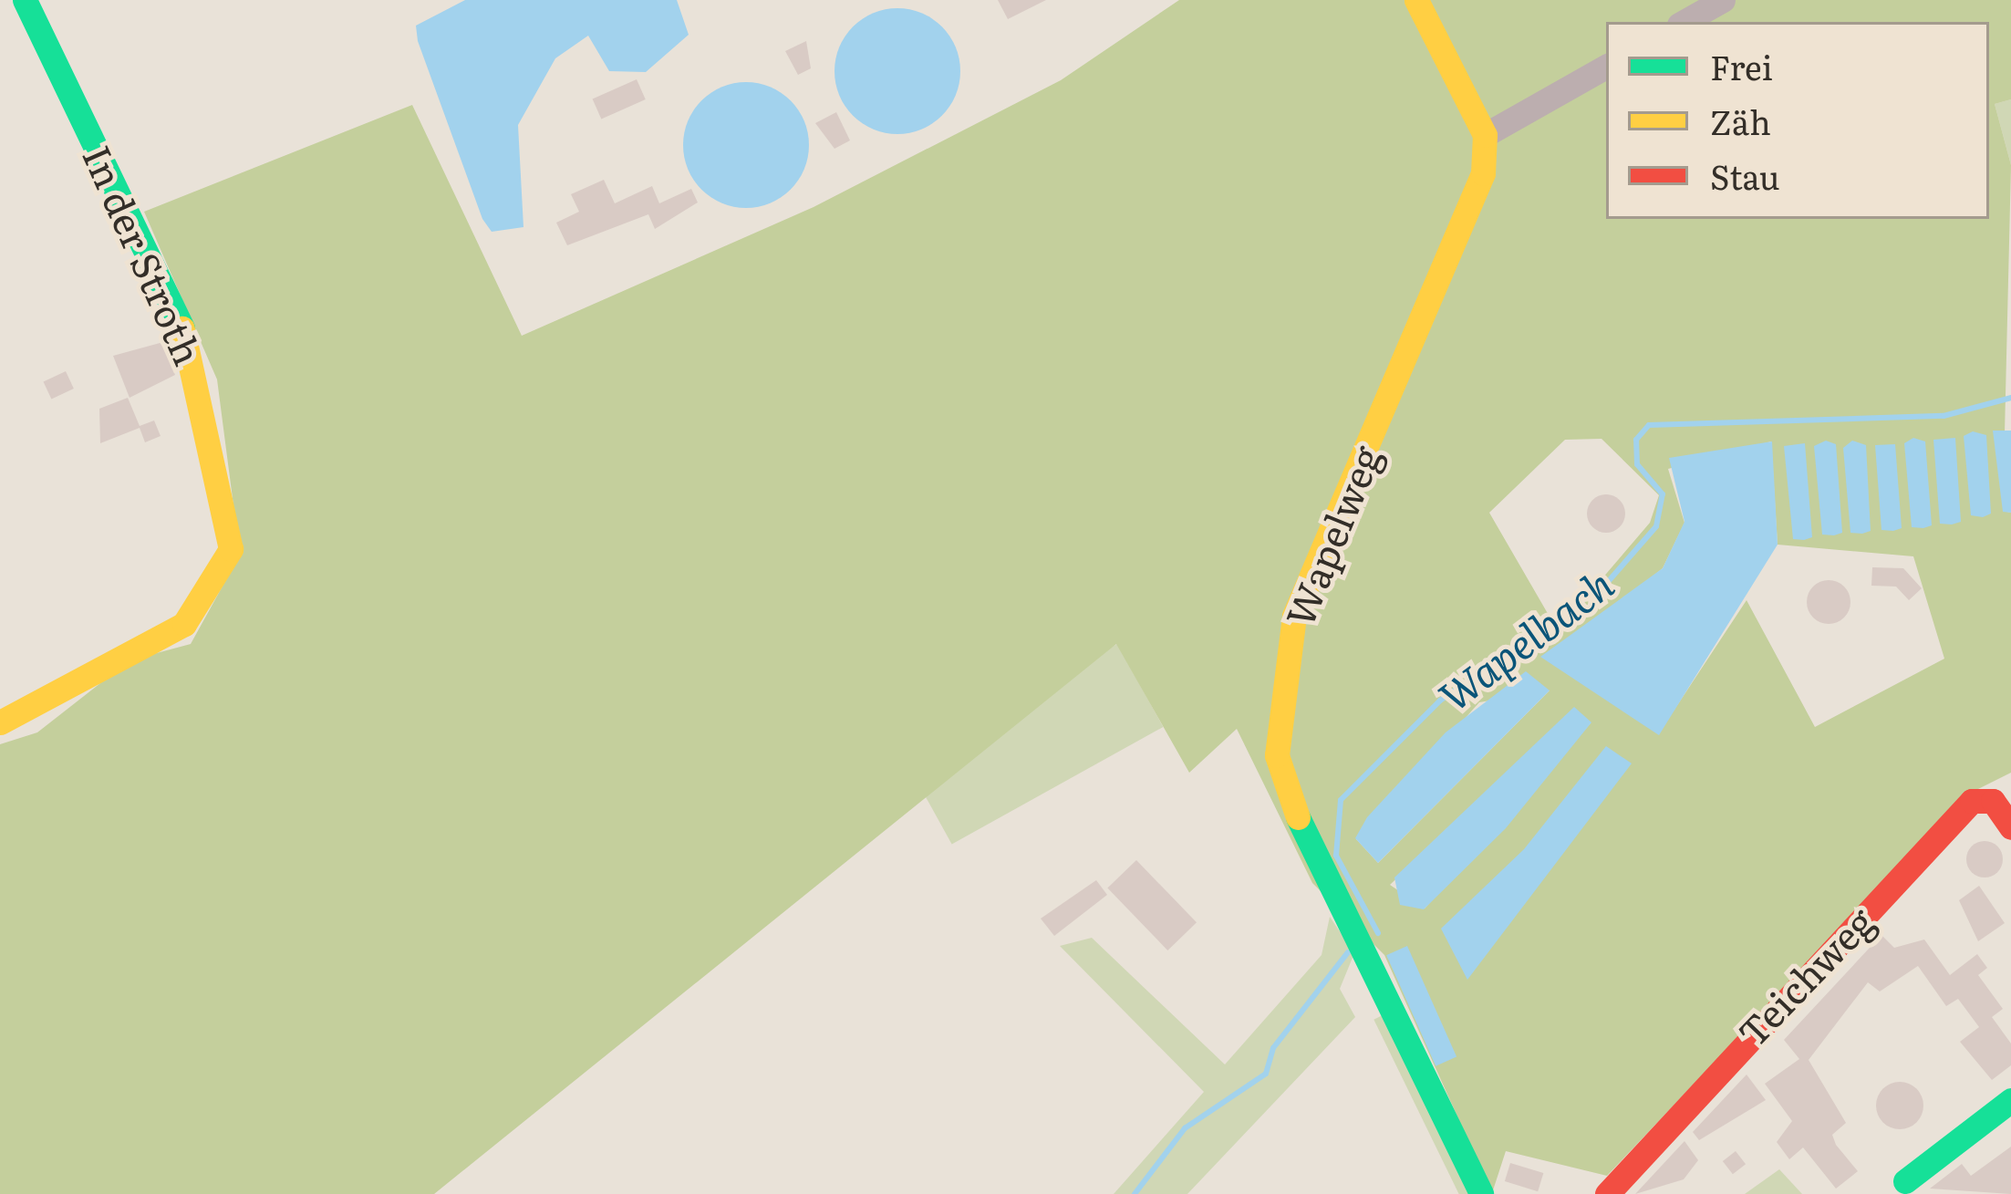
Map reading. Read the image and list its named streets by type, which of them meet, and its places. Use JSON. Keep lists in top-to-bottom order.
{
  "streets": {
    "street": ["In der Stroth", "Wapelweg", "Teichweg"]
  },
  "water": ["Wapelbach"],
  "legend": ["Frei", "Zäh", "Stau"]
}
